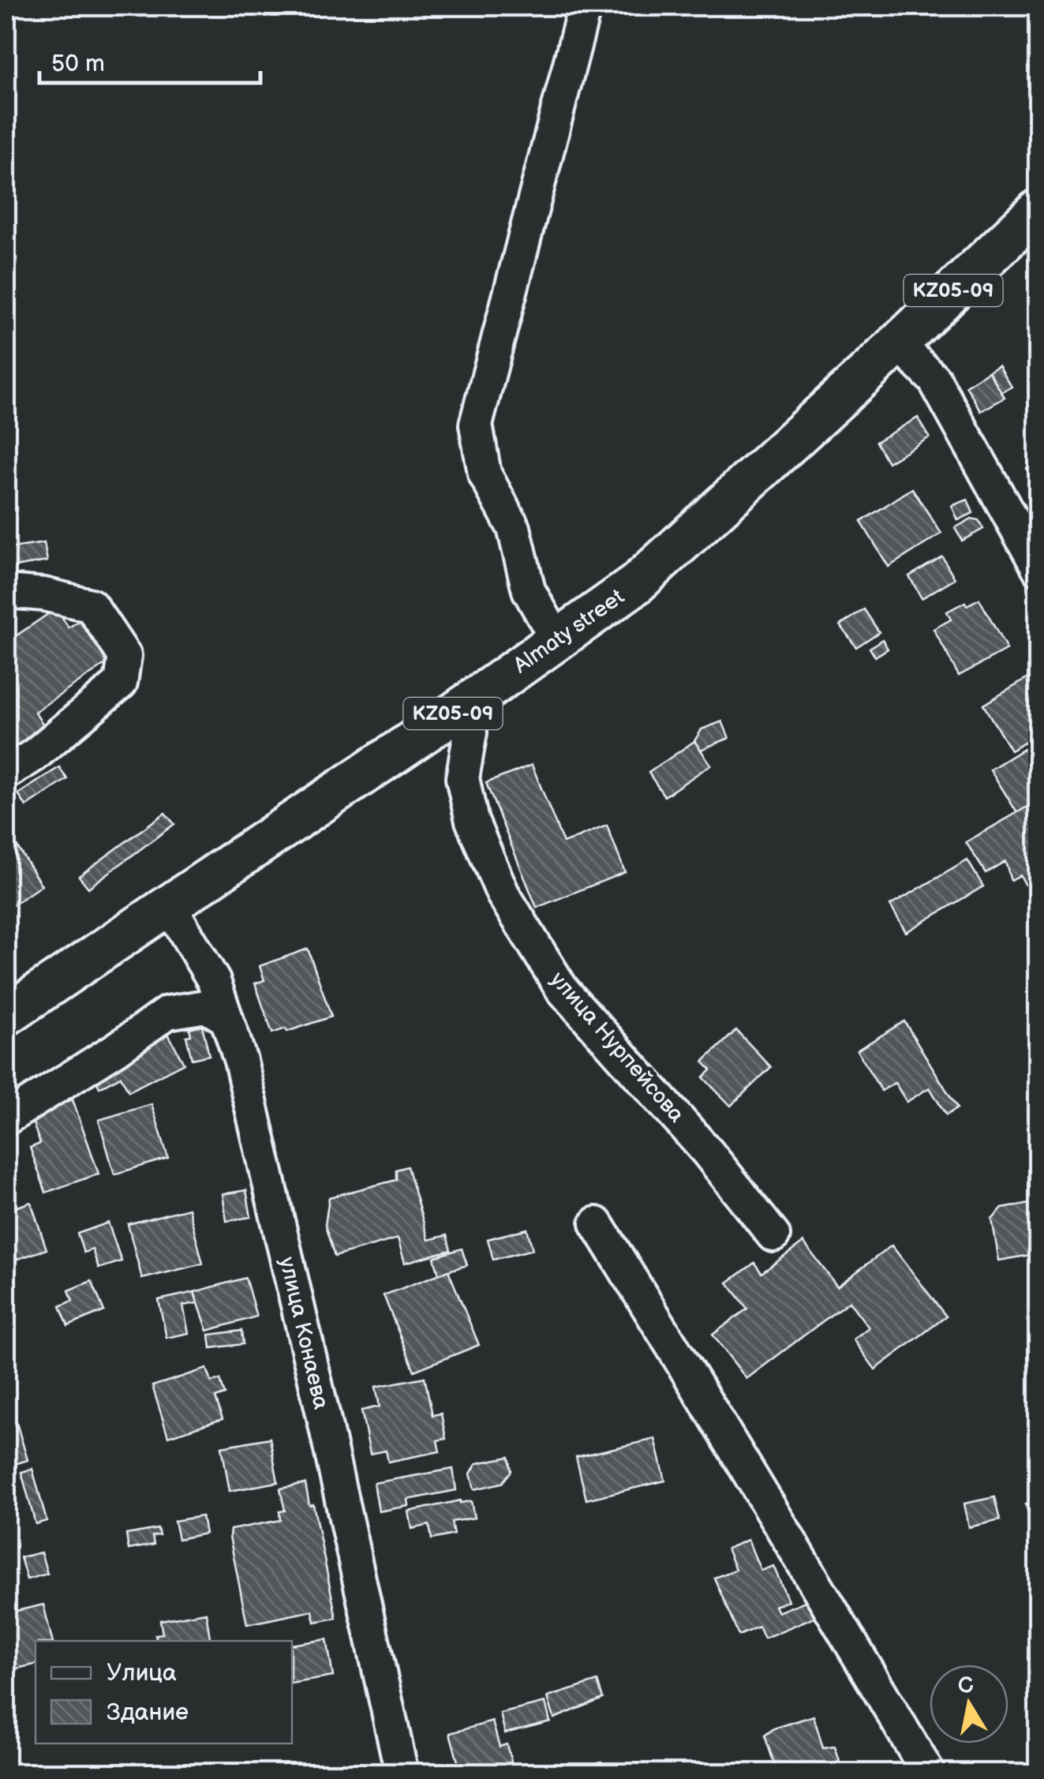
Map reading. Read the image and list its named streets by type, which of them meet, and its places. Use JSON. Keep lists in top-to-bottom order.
{
  "streets": {
    "main road": ["KZ05-09", "Almaty street"],
    "street": ["улица Нурпейсова", "улица Конаева"]
  },
  "crossings": [
    ["KZ05-09", "Almaty street"],
    ["Almaty street", "улица Нурпейсова"],
    ["Almaty street", "улица Конаева"]
  ],
  "legend": ["Улица", "Здание"],
  "scale_bar": "50 m",
  "north": "top"
}
